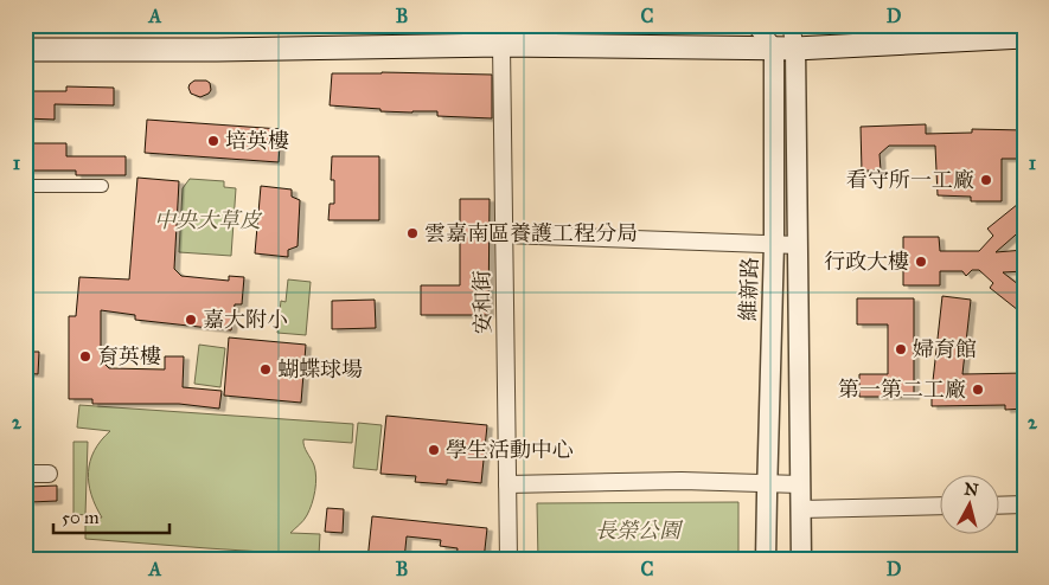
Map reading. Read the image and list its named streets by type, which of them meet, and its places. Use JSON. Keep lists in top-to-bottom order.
{
  "streets": {
    "street": ["維新路", "安和街"]
  },
  "parks": ["中央大草皮", "長榮公園"],
  "places": [
    "培英樓",
    "看守所一工廠",
    "雲嘉南區養護工程分局",
    "行政大樓",
    "嘉大附小",
    "婦育館",
    "育英樓",
    "蝴蝶球場",
    "第一第二工廠",
    "學生活動中心"
  ],
  "scale_bar": "50 m",
  "north": "top",
  "grid": {
    "columns": [
      "A",
      "B",
      "C",
      "D"
    ],
    "rows": ["1", "2"]
  }
}
